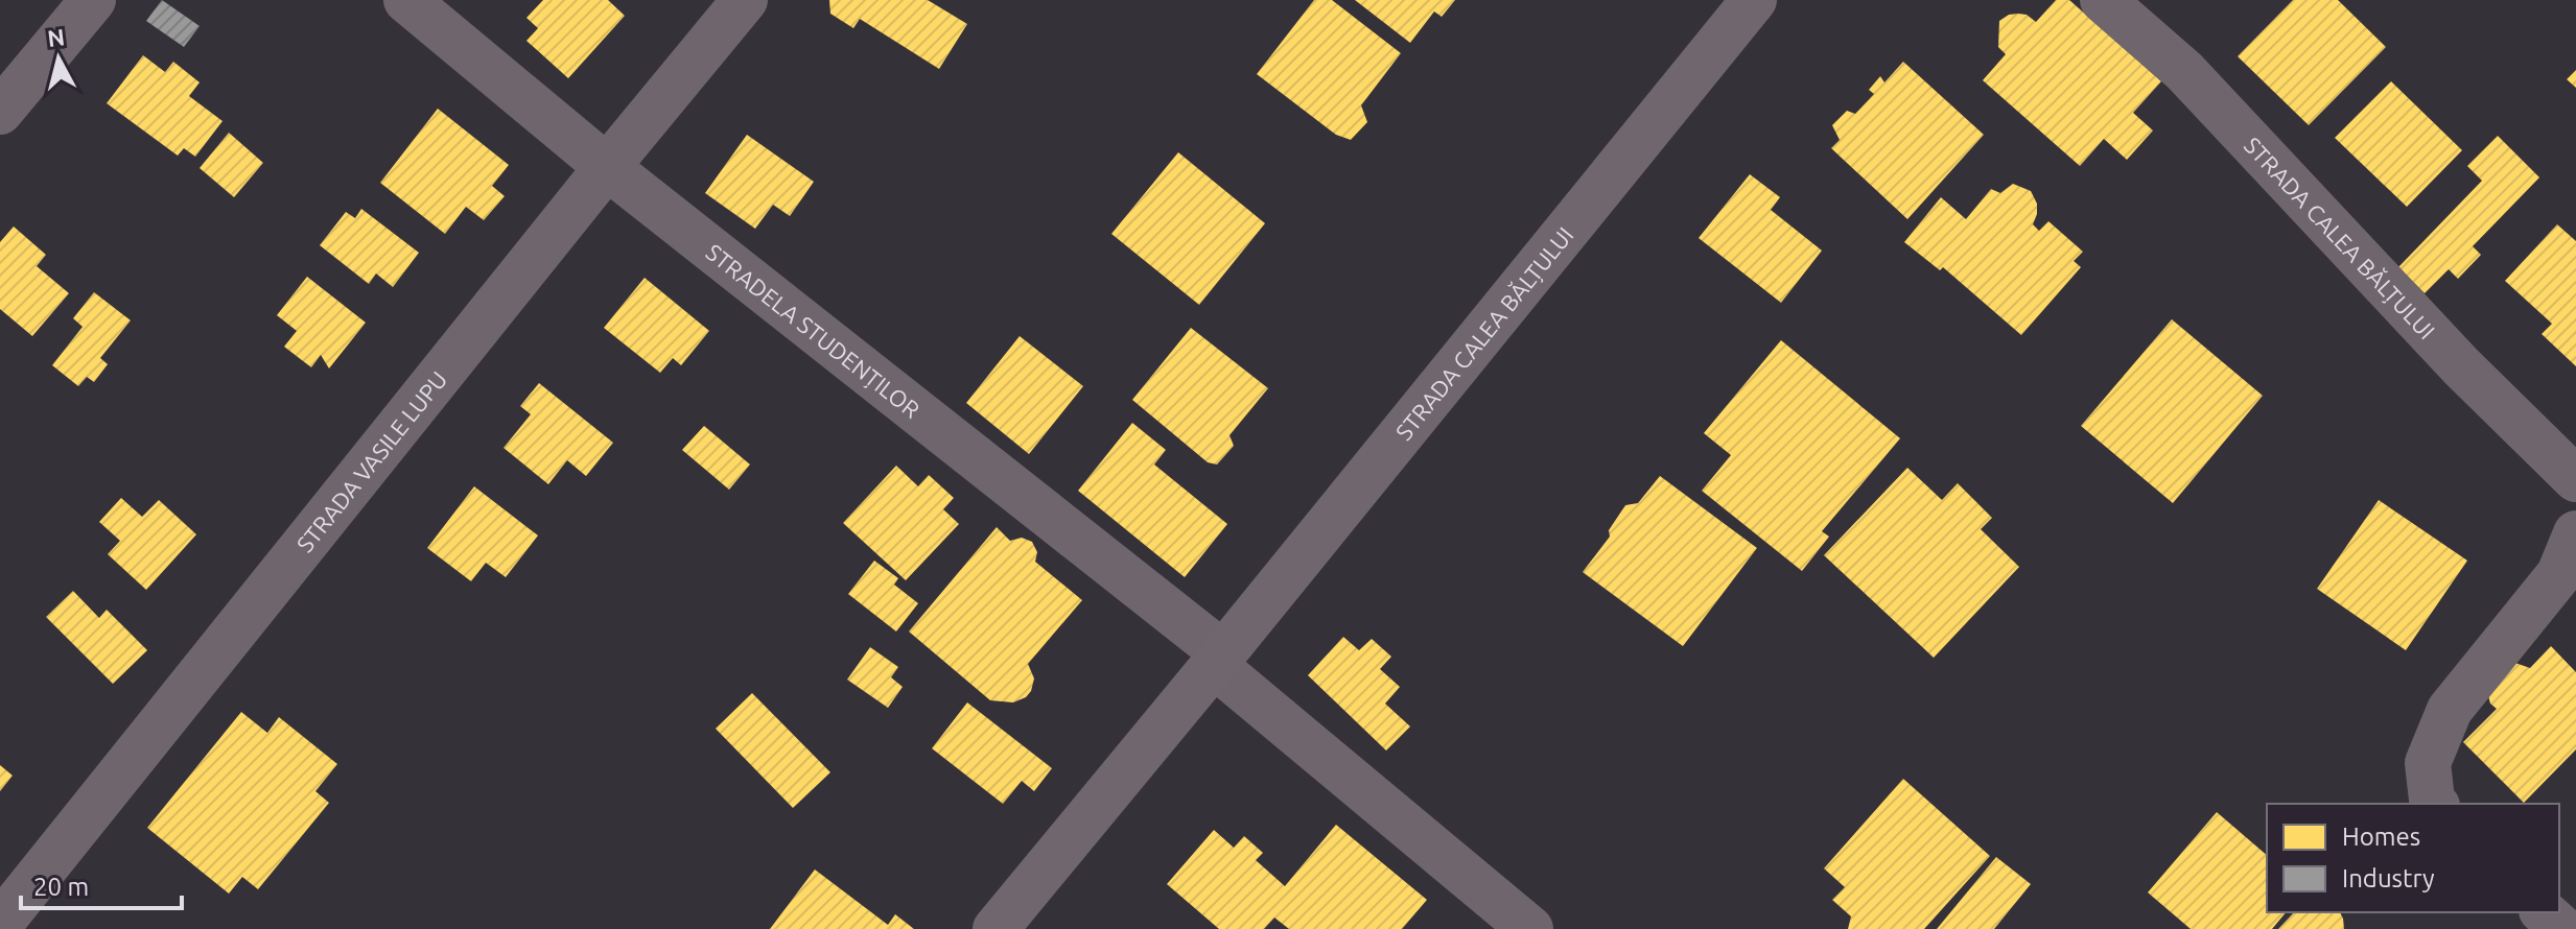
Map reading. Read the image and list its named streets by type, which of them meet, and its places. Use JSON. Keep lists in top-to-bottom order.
{
  "streets": {
    "main road": ["STRADA CALEA BĂLȚULUI"],
    "street": ["STRADELA STUDENȚILOR", "STRADA VASILE LUPU"]
  },
  "crossings": [
    ["STRADA CALEA BĂLȚULUI", "STRADELA STUDENȚILOR"],
    ["STRADELA STUDENȚILOR", "STRADA VASILE LUPU"]
  ],
  "legend": ["Homes", "Industry"],
  "scale_bar": "20 m",
  "north": "top"
}
